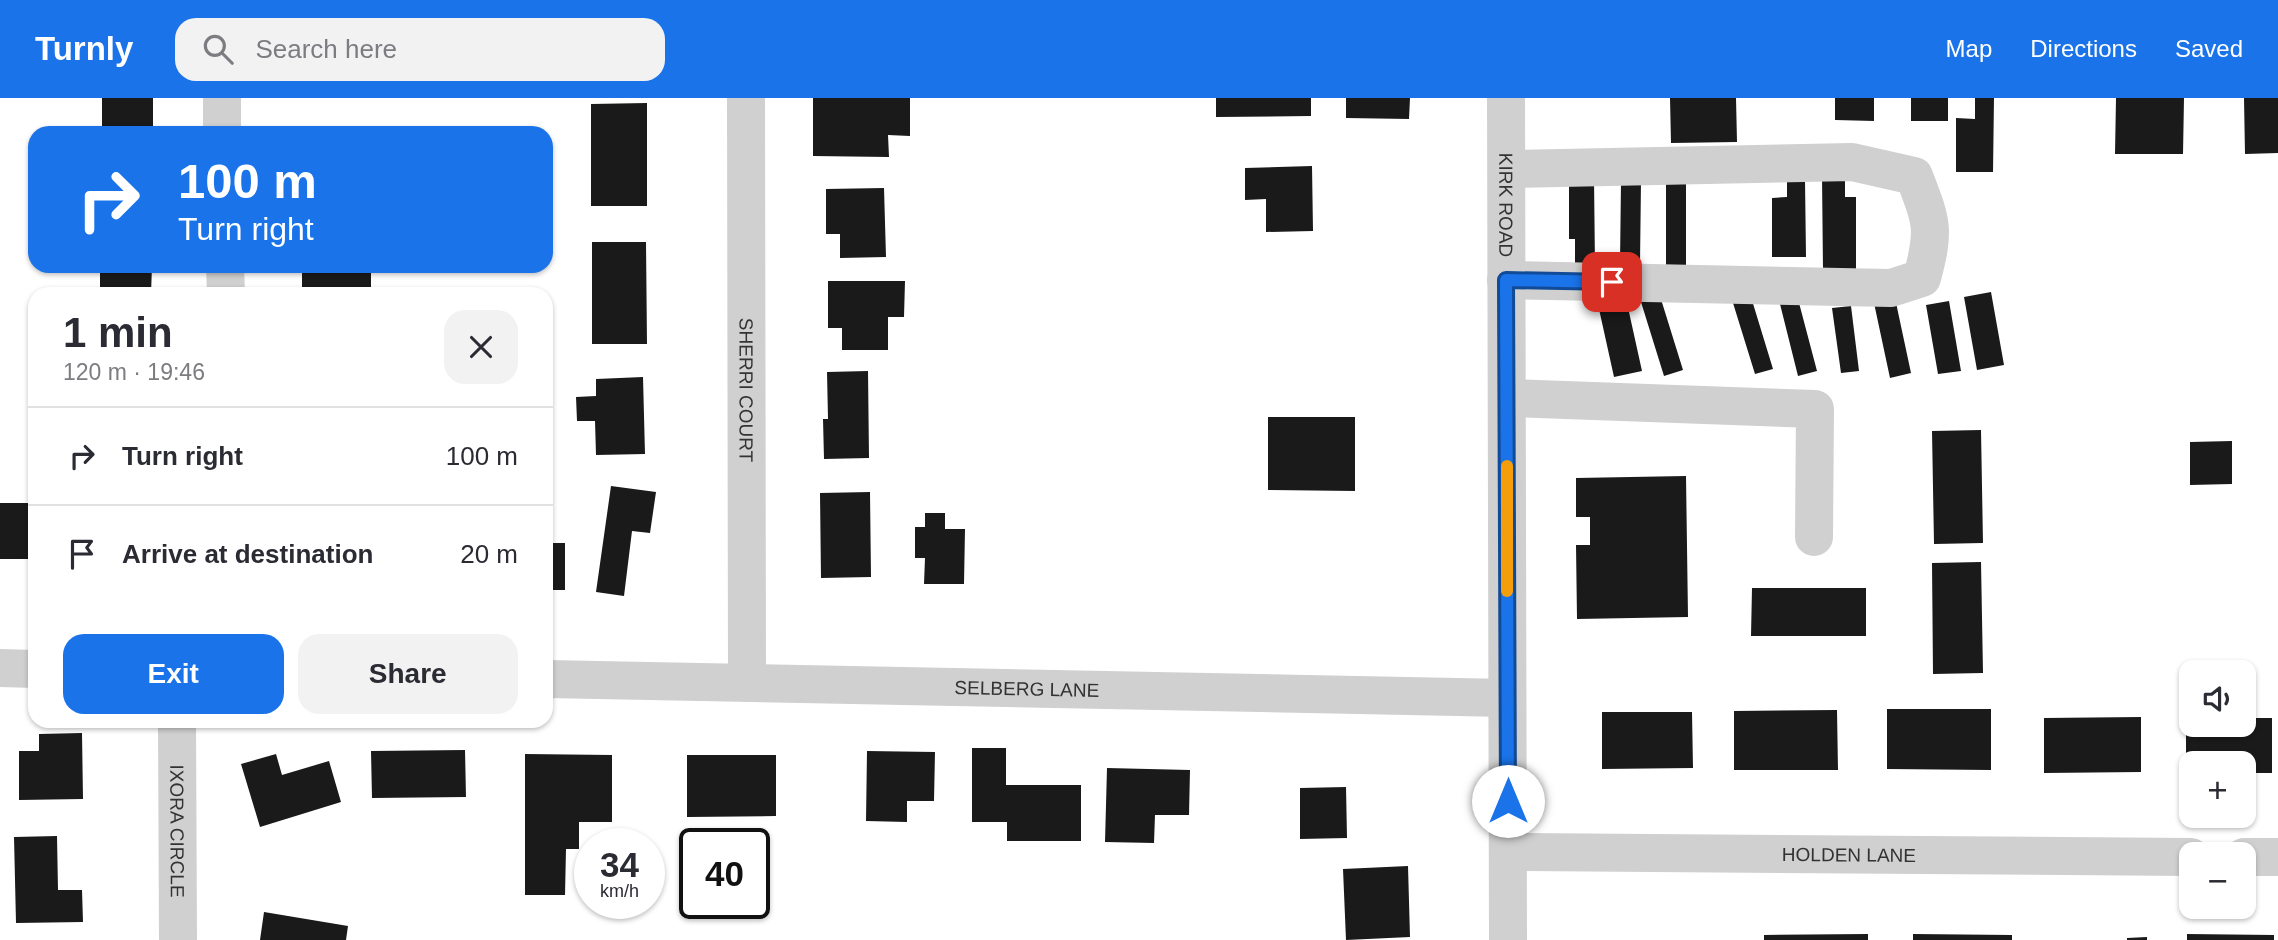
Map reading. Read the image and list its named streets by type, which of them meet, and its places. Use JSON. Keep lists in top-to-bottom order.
{
  "streets": {
    "street": [
      "KIRK ROAD",
      "SHERRI COURT",
      "SELBERG LANE",
      "IXORA CIRCLE",
      "HOLDEN LANE"
    ]
  },
  "crossings": [
    ["KIRK ROAD", "SELBERG LANE"],
    ["KIRK ROAD", "HOLDEN LANE"],
    ["SHERRI COURT", "SELBERG LANE"]
  ],
  "page": {
    "header": "Turnly",
    "search": "Search here",
    "nav": ["Map", "Directions", "Saved"],
    "turn": ["100 m", "Turn right"],
    "heading": ["1 min", "120 m · 19:46"],
    "list": [
      {
        "name": "Turn right",
        "value": "100 m"
      },
      {
        "name": "Arrive at destination",
        "value": "20 m"
      }
    ],
    "buttons": ["Exit", "Share"],
    "map_buttons": ["+", "−"],
    "speed": "34 km/h",
    "limit": "40"
  }
}
